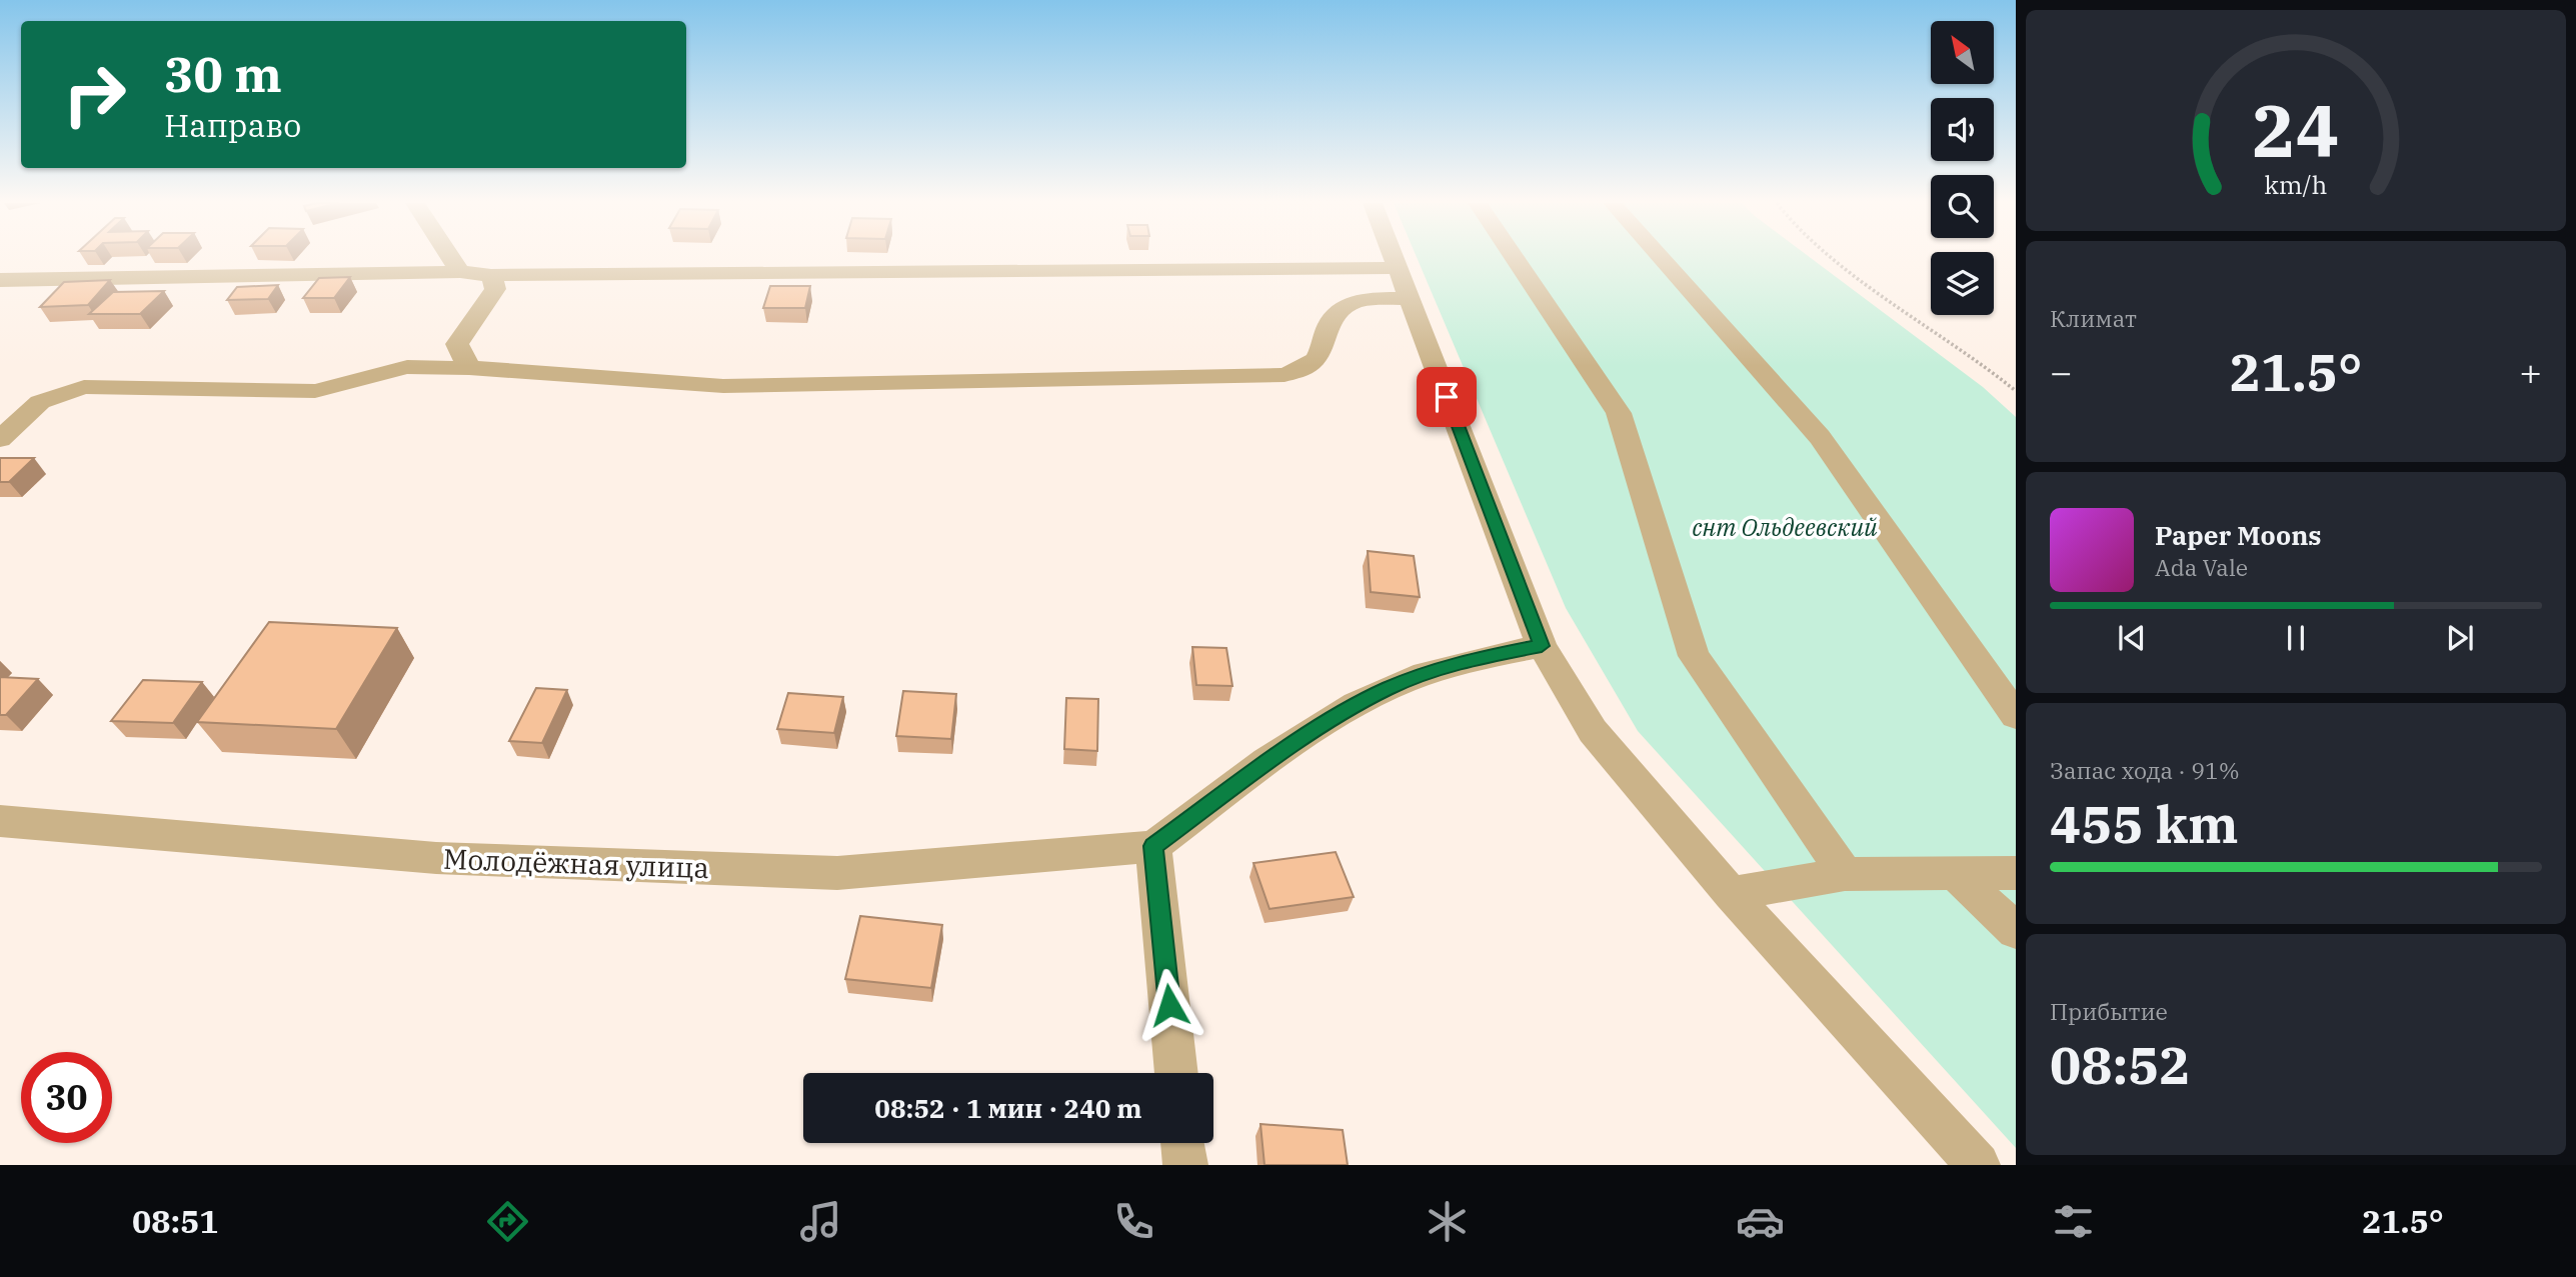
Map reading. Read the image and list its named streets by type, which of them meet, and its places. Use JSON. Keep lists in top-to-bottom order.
{
  "streets": {
    "street": ["Молодёжная улица"]
  },
  "parks": ["снт Ольдеевский"],
  "north": "top left",
  "page": {
    "turn": ["30 m", "Направо"],
    "tile": [
      "Климат",
      ["Запас хода · 91%", "455 km"],
      ["Прибытие", "08:52"]
    ],
    "heat": ["−", "21.5°", "+"],
    "song": ["Paper Moons", "Ada Vale"],
    "limit": "30",
    "trip": "08:52 · 1 мин · 240 m",
    "tabs": ["08:51", "21.5°"],
    "gauge": ["24", "km/h"]
  }
}
